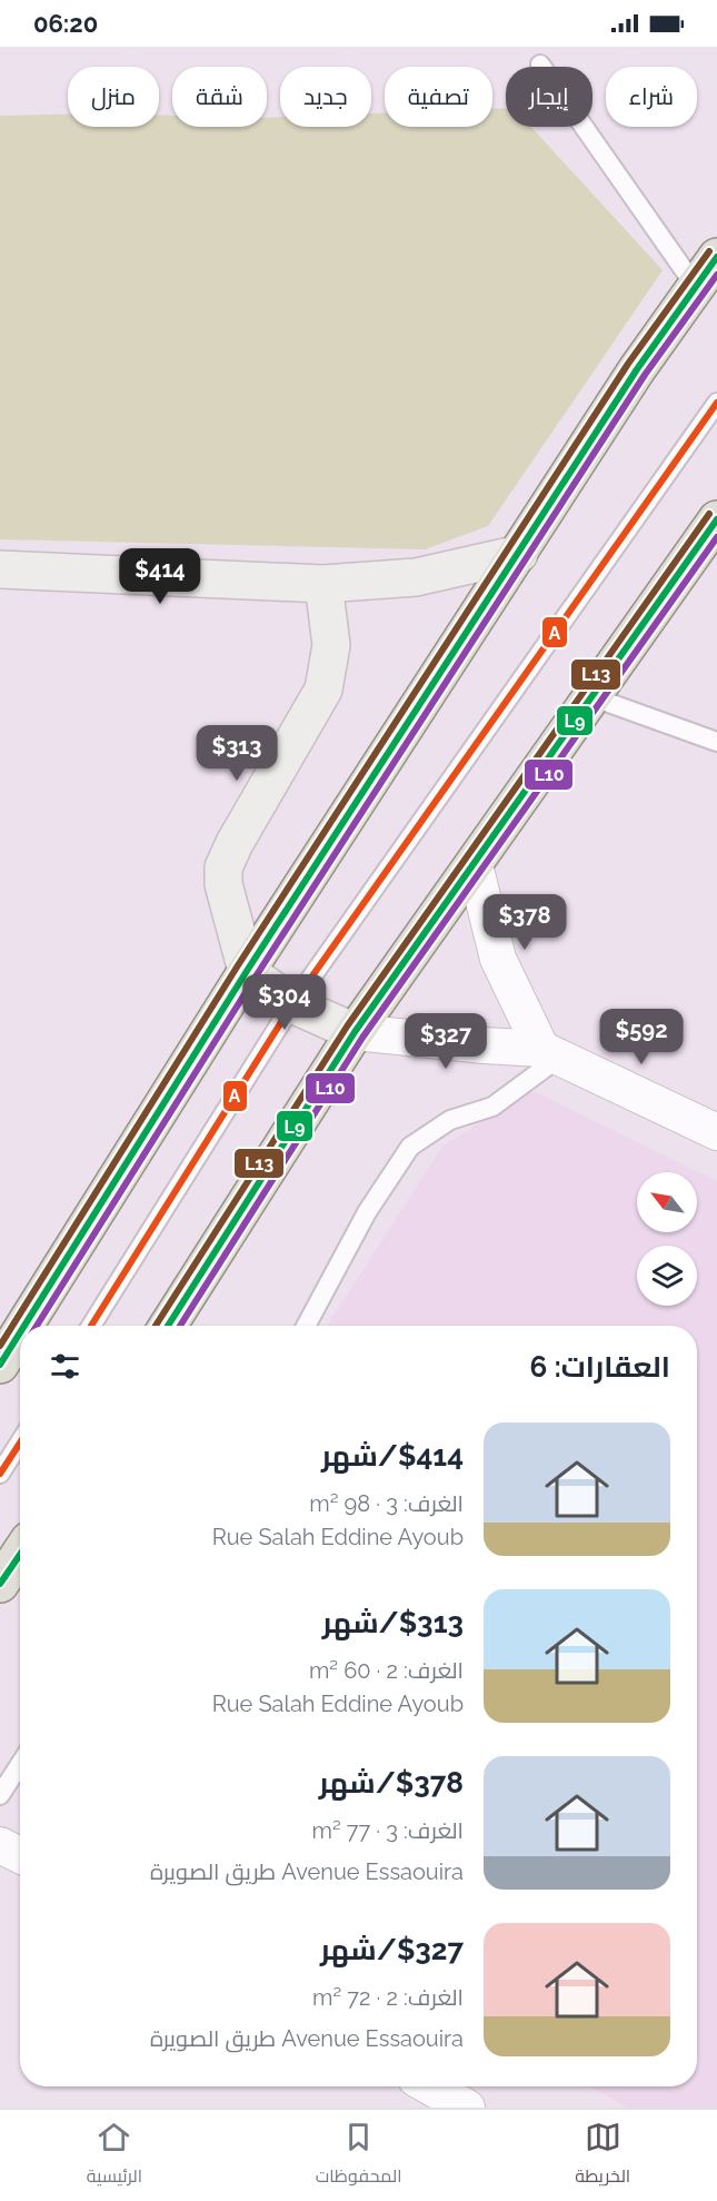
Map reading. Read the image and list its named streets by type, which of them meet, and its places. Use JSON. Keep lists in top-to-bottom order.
{
  "lines": [
    "transit line L13",
    "transit line L9",
    "transit line L10",
    "transit line A"
  ],
  "north": "top left",
  "page": {
    "status": "06:20",
    "chip": [
      "شراء",
      "إيجار",
      "تصفية",
      "جديد",
      "شقة",
      "منزل"
    ],
    "price": [
      "$414",
      "$313",
      "$378",
      "$304",
      "$592",
      "$327"
    ],
    "heading": "العقارات: 6",
    "list": [
      {
        "name": "$414/شهر",
        "note": "الغرف: 3 · 98 m² · Rue Salah Eddine Ayoub"
      },
      {
        "name": "$313/شهر",
        "note": "الغرف: 2 · 60 m² · Rue Salah Eddine Ayoub"
      },
      {
        "name": "$378/شهر",
        "note": "الغرف: 3 · 77 m² · Avenue Essaouira طريق الصويرة"
      },
      {
        "name": "$327/شهر",
        "note": "الغرف: 2 · 72 m² · Avenue Essaouira طريق الصويرة"
      }
    ],
    "tabs": ["الخريطة", "المحفوظات", "الرئيسية"]
  }
}
